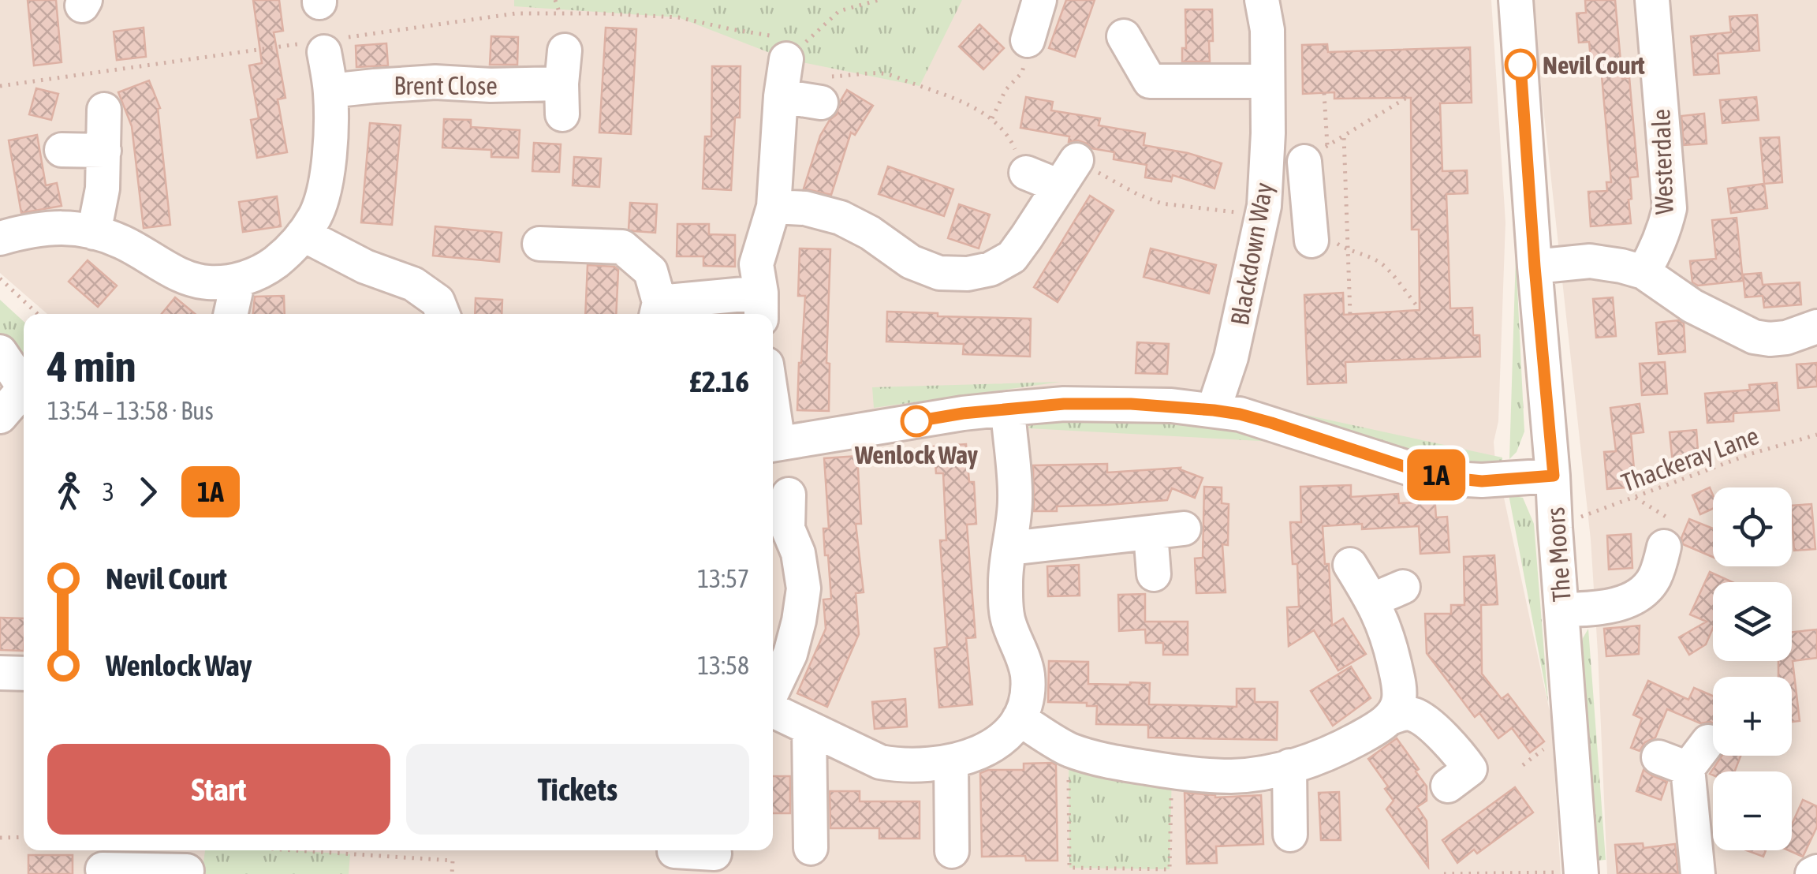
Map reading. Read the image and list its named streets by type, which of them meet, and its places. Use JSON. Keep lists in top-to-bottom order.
{
  "streets": {
    "street": [
      "Brent Close",
      "Westerdale",
      "Blackdown Way",
      "The Moors"
    ],
    "path": ["Thackeray Lane"]
  },
  "places": ["Nevil Court", "Wenlock Way"],
  "lines": ["bus line 1A"],
  "page": {
    "on_map": "1A",
    "heading": ["4 min", "13:54 – 13:58 · Bus", "£2.16"],
    "legs": ["3", "1A"],
    "map_buttons": ["+", "−"],
    "list": [
      {
        "name": "Nevil Court",
        "value": "13:57"
      },
      {
        "name": "Wenlock Way",
        "value": "13:58"
      }
    ],
    "buttons": ["Start", "Tickets"]
  }
}
